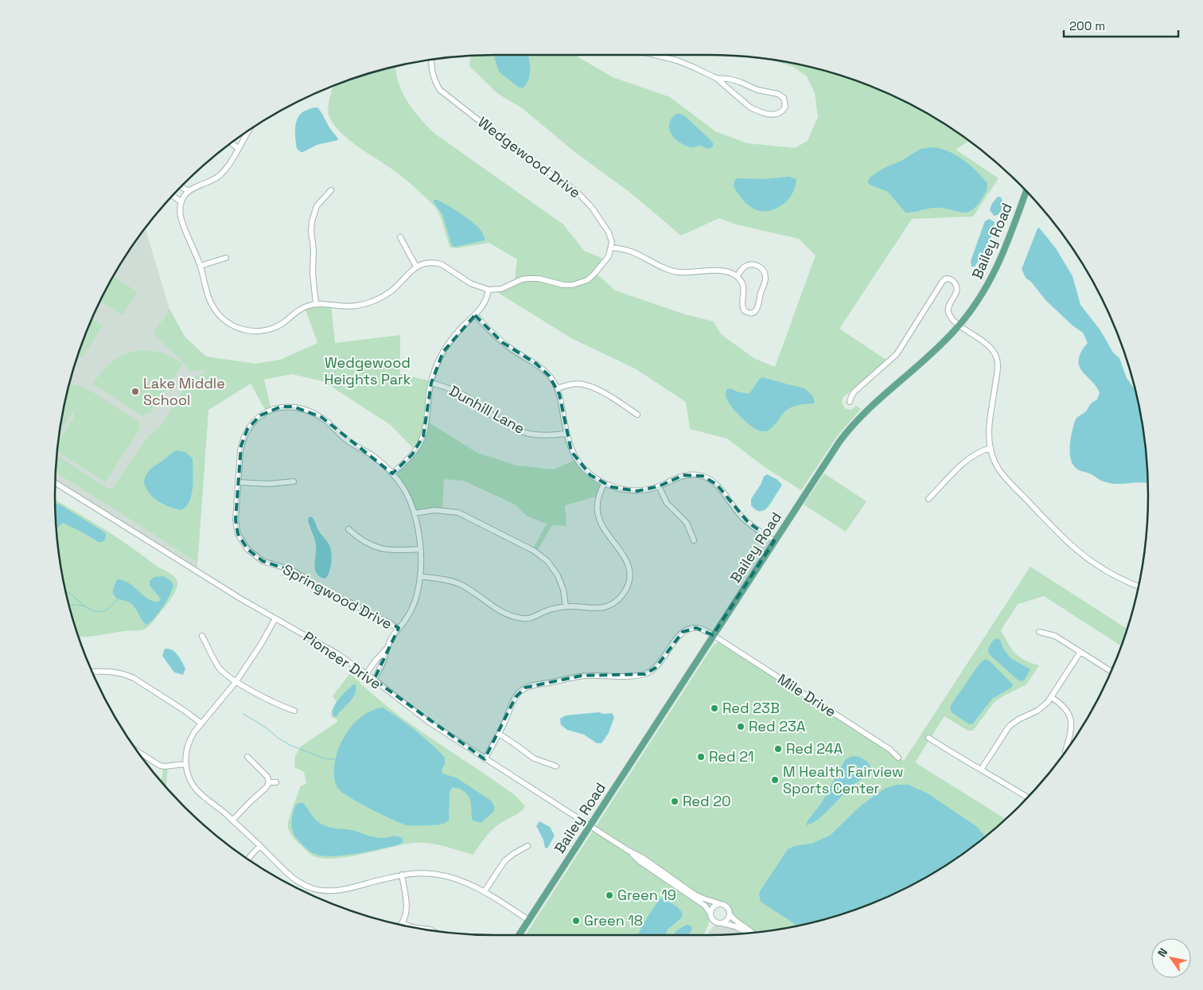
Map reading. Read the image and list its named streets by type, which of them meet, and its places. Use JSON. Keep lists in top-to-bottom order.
{
  "streets": {
    "main road": ["Bailey Road"],
    "street": [
      "Wedgewood Drive",
      "Dunhill Lane",
      "Springwood Drive",
      "Pioneer Drive",
      "Mile Drive"
    ]
  },
  "crossings": [
    ["Bailey Road", "Pioneer Drive"],
    ["Bailey Road", "Mile Drive"],
    ["Springwood Drive", "Pioneer Drive"],
    ["Pioneer Drive", "Mile Drive"]
  ],
  "parks": ["Wedgewood Heights Park"],
  "places": [
    "Lake Middle School",
    "Red 23B",
    "Red 23A",
    "Red 24A",
    "Red 21",
    "M Health Fairview Sports Center",
    "Red 20",
    "Green 19",
    "Green 18"
  ],
  "scale_bar": "200 m",
  "north": "top left"
}
